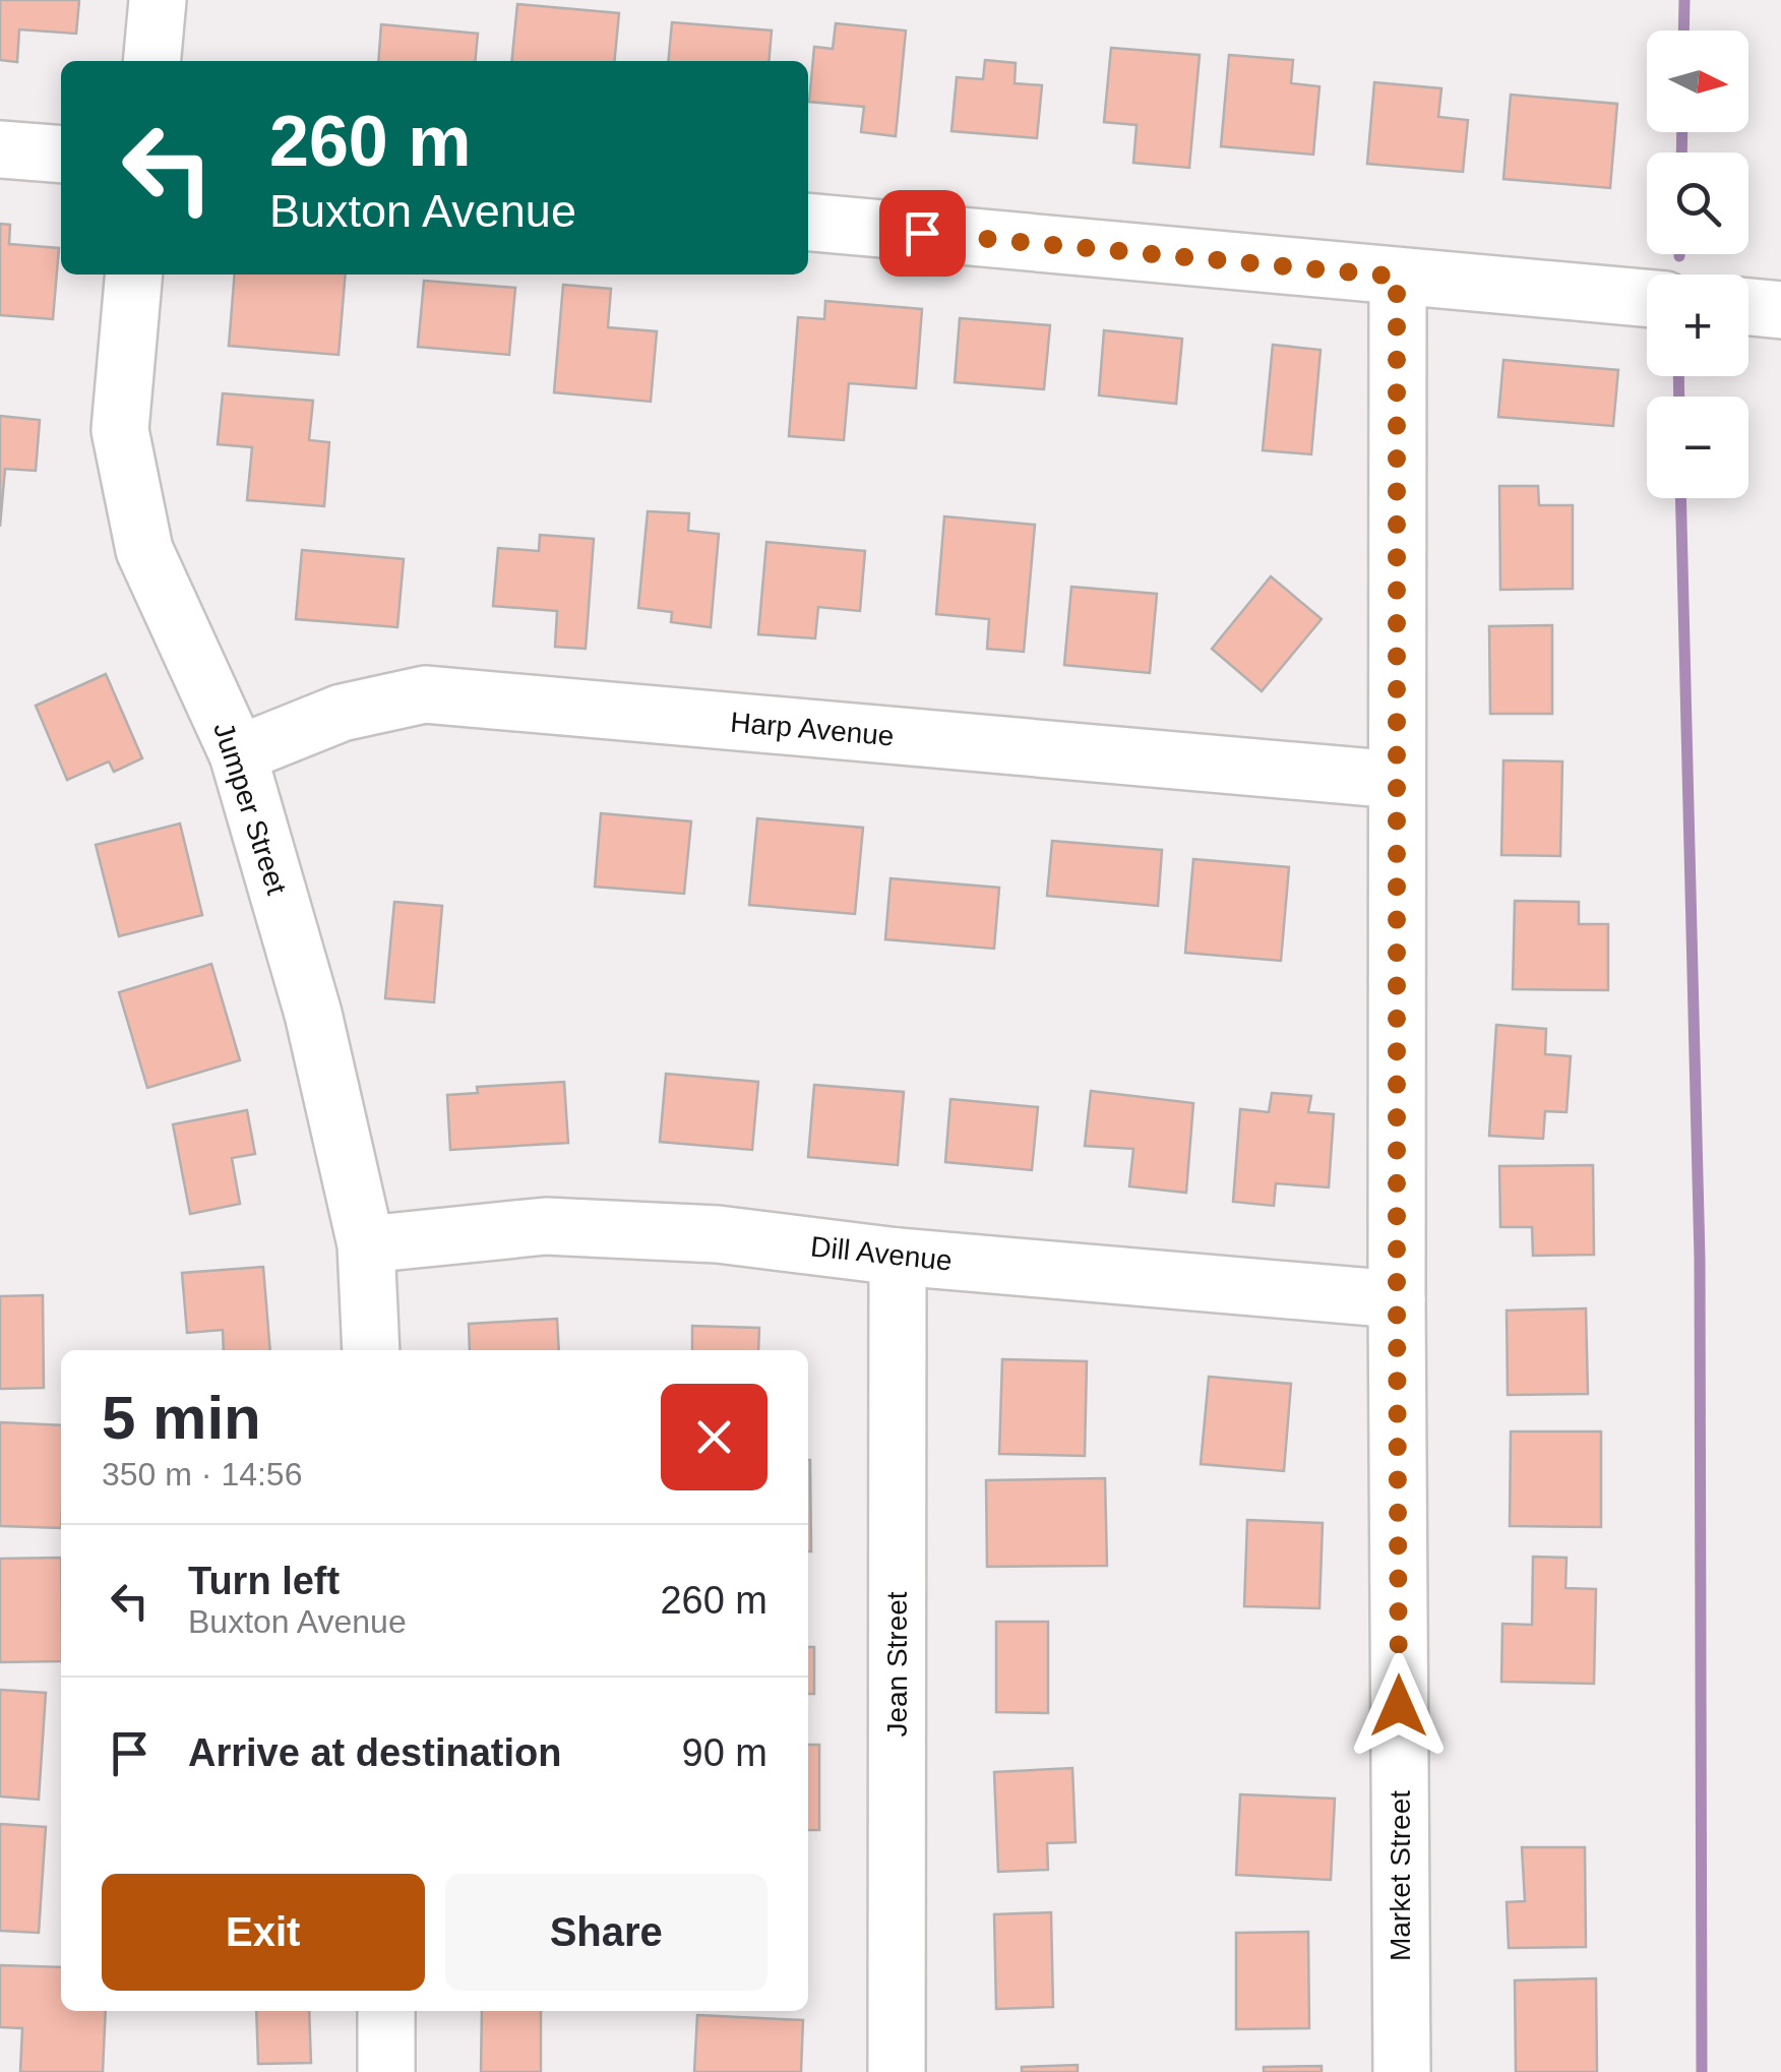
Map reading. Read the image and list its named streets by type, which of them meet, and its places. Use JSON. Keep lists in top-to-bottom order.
{
  "streets": {
    "street": [
      "Harp Avenue",
      "Jumper Street",
      "Dill Avenue",
      "Jean Street",
      "Market Street"
    ]
  },
  "crossings": [
    ["Harp Avenue", "Jumper Street"],
    ["Harp Avenue", "Market Street"],
    ["Jumper Street", "Dill Avenue"],
    ["Dill Avenue", "Jean Street"],
    ["Dill Avenue", "Market Street"]
  ],
  "north": "right",
  "page": {
    "map_buttons": ["+", "−"],
    "turn": ["260 m", "Buxton Avenue"],
    "heading": ["5 min", "350 m · 14:56"],
    "list": [
      {
        "name": "Turn left",
        "note": "Buxton Avenue",
        "value": "260 m"
      },
      {
        "name": "Arrive at destination",
        "value": "90 m"
      }
    ],
    "buttons": ["Exit", "Share"]
  }
}
